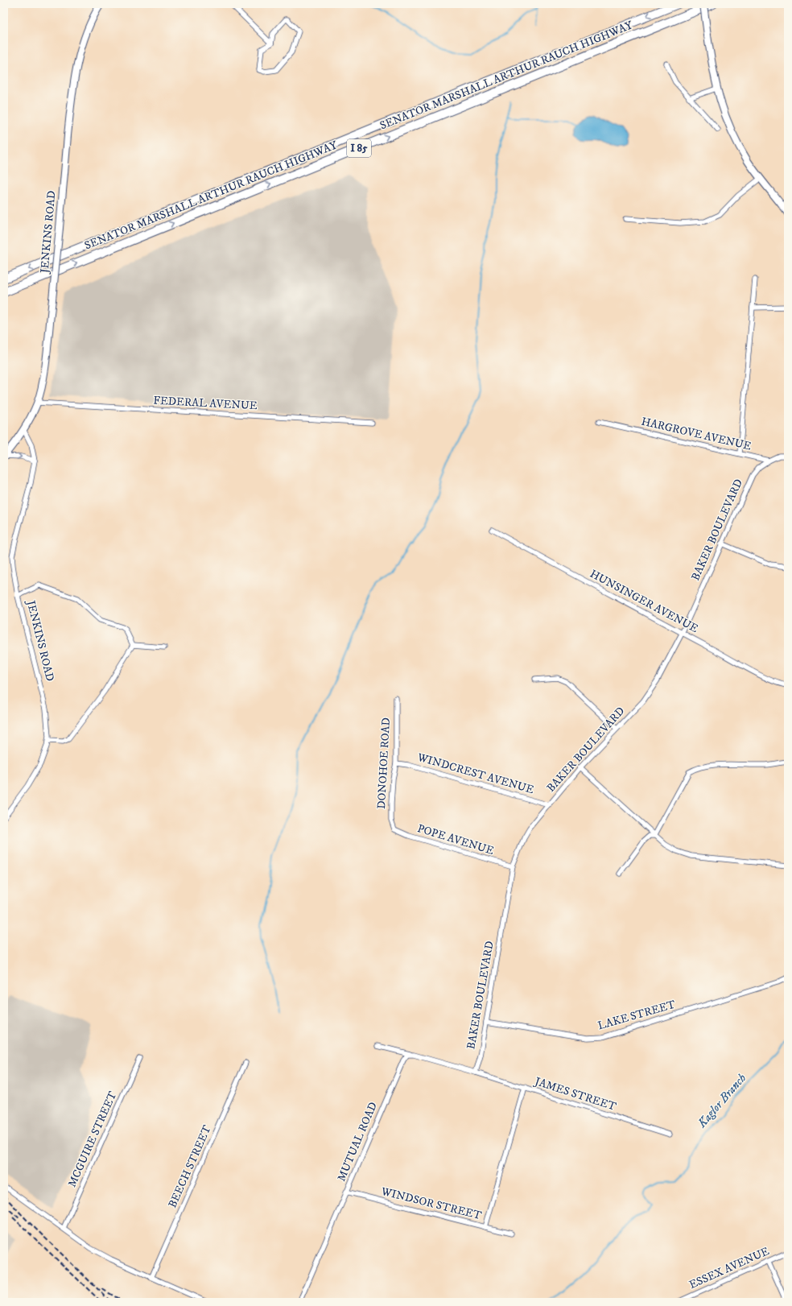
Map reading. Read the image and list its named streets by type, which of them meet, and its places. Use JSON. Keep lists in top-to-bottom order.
{
  "streets": {
    "highway": ["SENATOR MARSHALL ARTHUR RAUCH HIGHWAY", "I 85"],
    "street": [
      "JENKINS ROAD",
      "FEDERAL AVENUE",
      "HARGROVE AVENUE",
      "BAKER BOULEVARD",
      "HUNSINGER AVENUE",
      "DONOHOE ROAD",
      "WINDCREST AVENUE",
      "POPE AVENUE",
      "LAKE STREET",
      "JAMES STREET",
      "MCGUIRE STREET",
      "MUTUAL ROAD",
      "BEECH STREET",
      "WINDSOR STREET",
      "ESSEX AVENUE"
    ]
  },
  "crossings": [
    ["JENKINS ROAD", "FEDERAL AVENUE"],
    ["HARGROVE AVENUE", "BAKER BOULEVARD"],
    ["BAKER BOULEVARD", "HUNSINGER AVENUE"],
    ["BAKER BOULEVARD", "WINDCREST AVENUE"],
    ["BAKER BOULEVARD", "POPE AVENUE"],
    ["BAKER BOULEVARD", "LAKE STREET"],
    ["BAKER BOULEVARD", "JAMES STREET"],
    ["DONOHOE ROAD", "WINDCREST AVENUE"],
    ["DONOHOE ROAD", "POPE AVENUE"],
    ["MUTUAL ROAD", "WINDSOR STREET"]
  ],
  "water": ["Kaglor Branch"]
}
